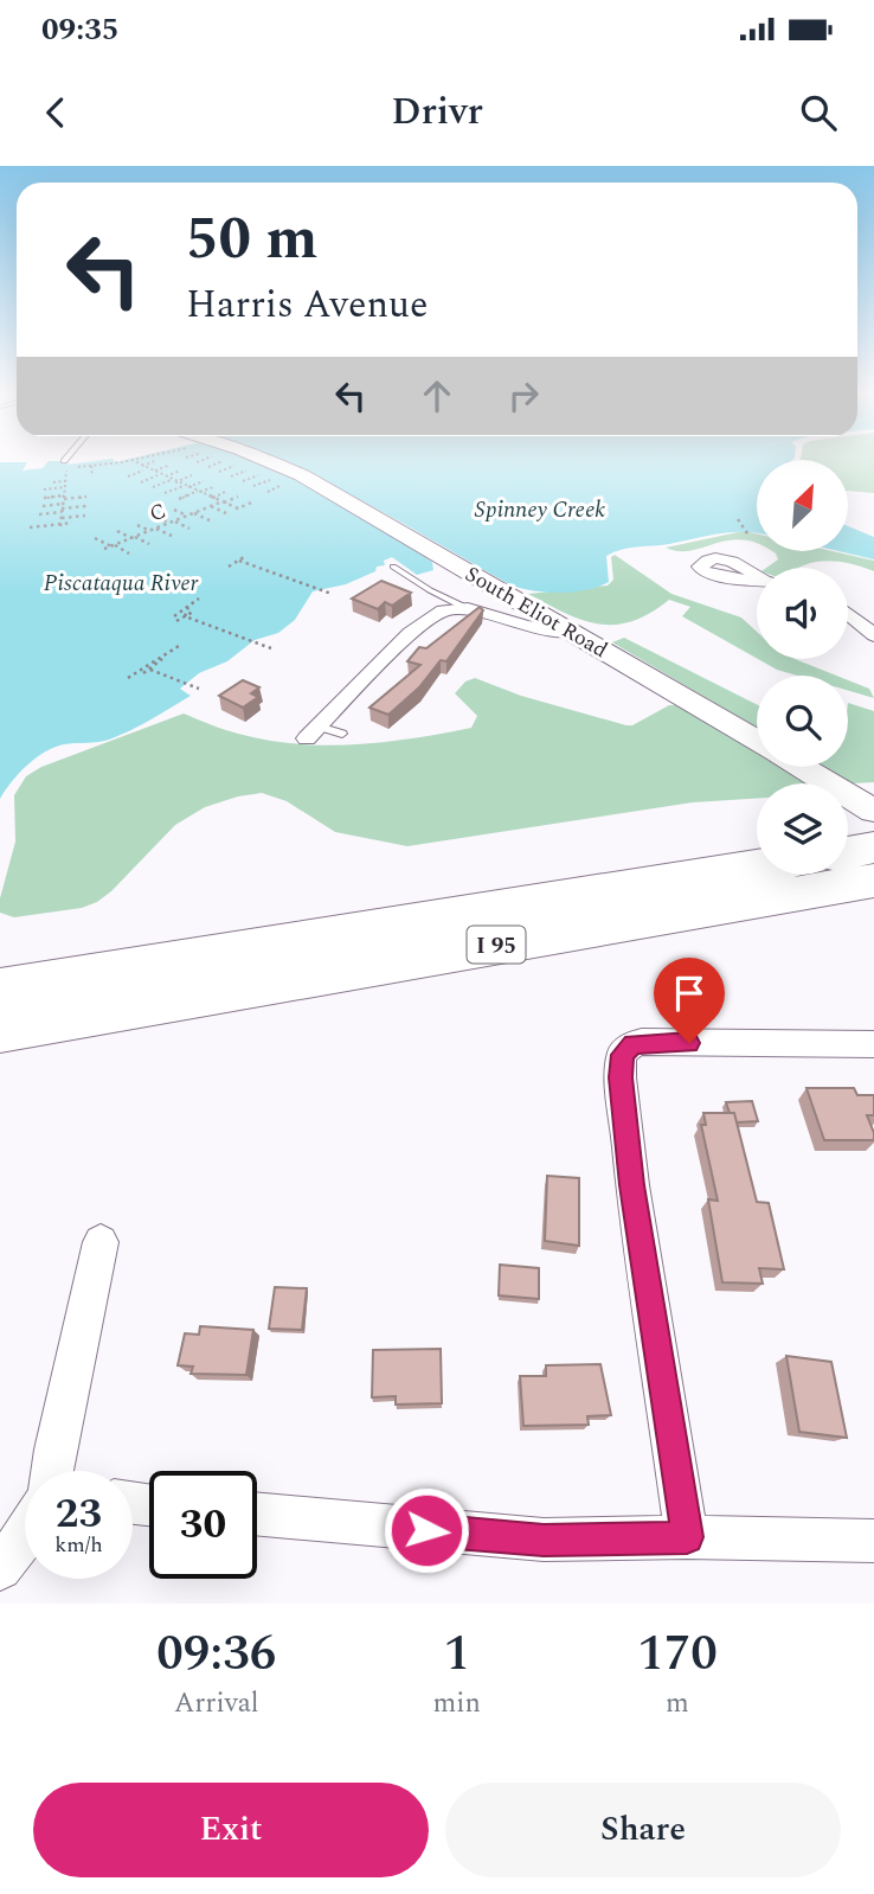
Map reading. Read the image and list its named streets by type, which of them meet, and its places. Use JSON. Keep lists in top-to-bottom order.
{
  "streets": {
    "highway": ["I 95"],
    "main road": ["South Eliot Road"],
    "path": ["C"]
  },
  "water": ["Spinney Creek", "Piscataqua River"],
  "north": "top right",
  "page": {
    "status": "09:35",
    "header": "Drivr",
    "turn": ["50 m", "Harris Avenue"],
    "speed": "23 km/h",
    "limit": "30",
    "eta": [
      "09:36",
      "Arrival",
      "1",
      "min",
      "170",
      "m"
    ],
    "buttons": ["Exit", "Share"]
  }
}
